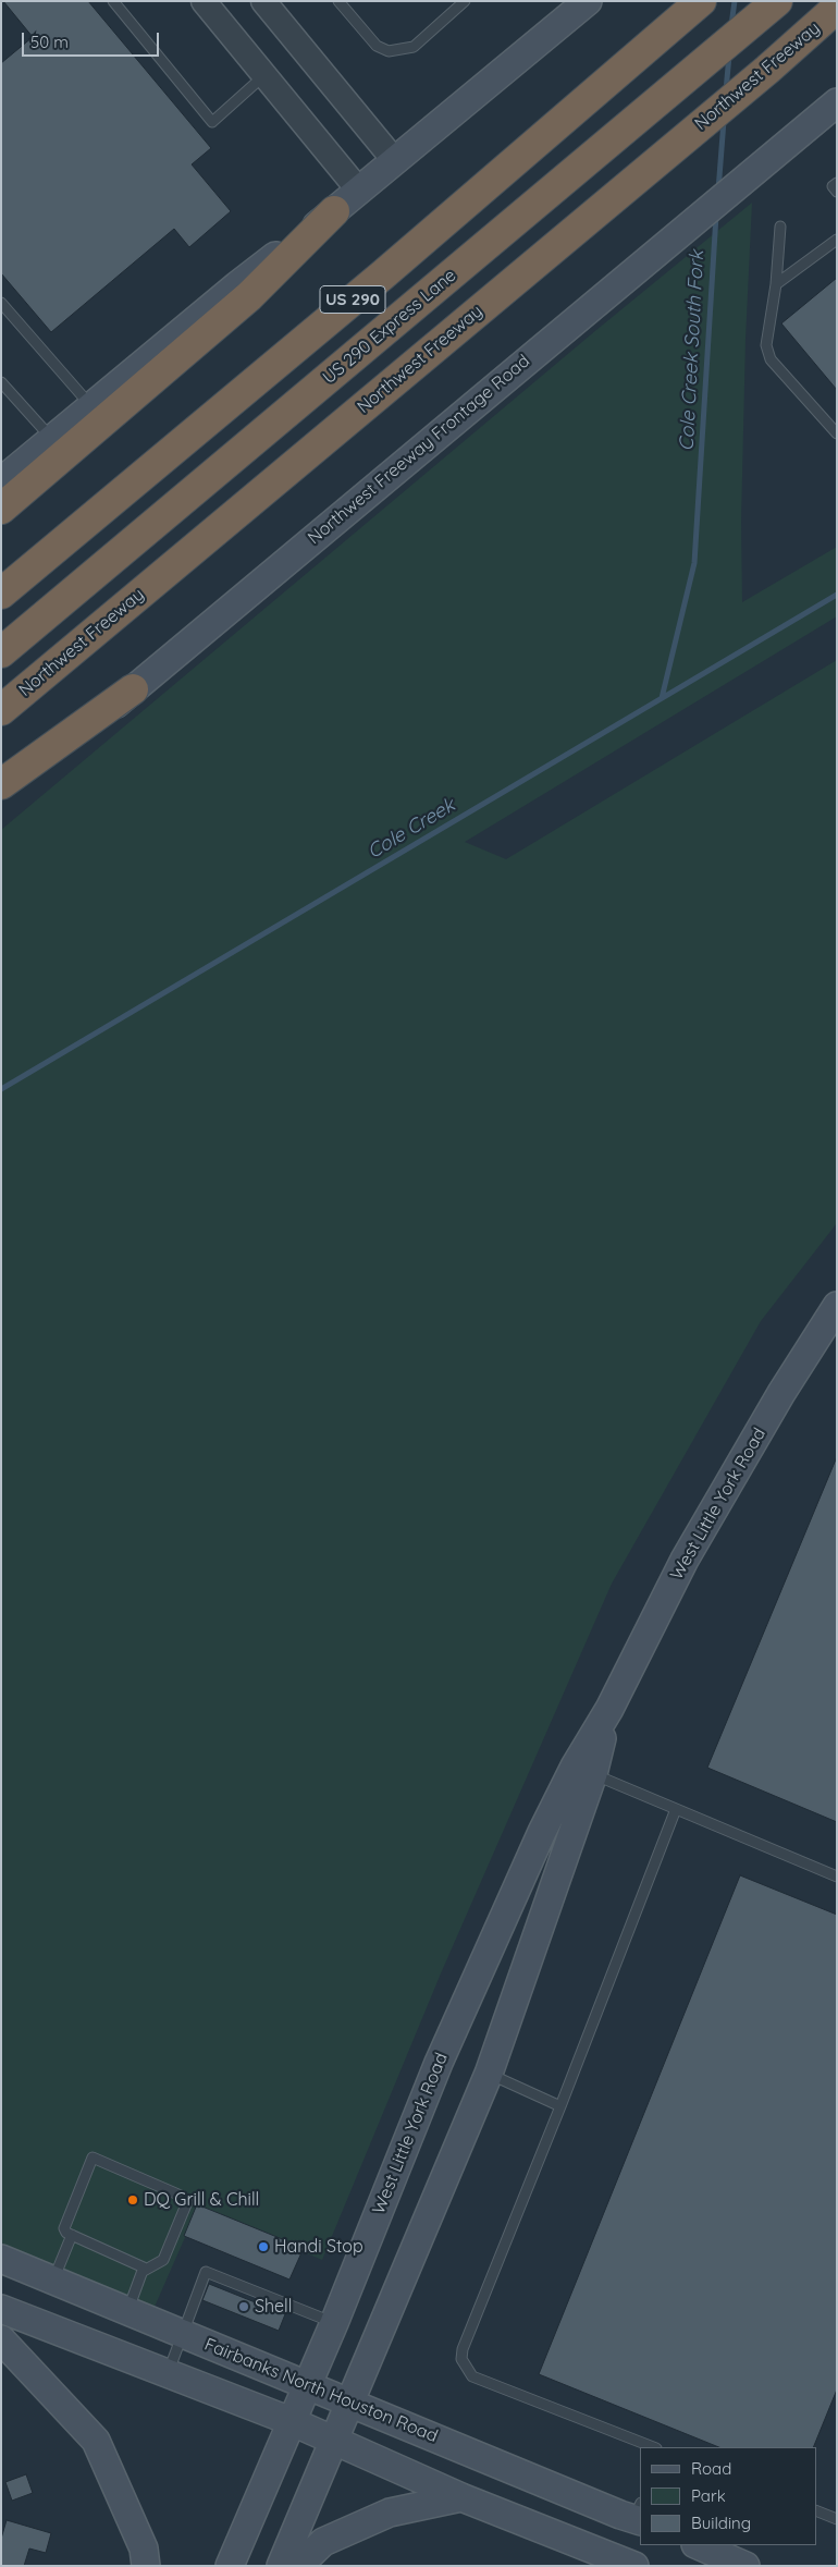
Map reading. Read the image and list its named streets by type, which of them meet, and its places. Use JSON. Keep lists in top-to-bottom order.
{
  "streets": {
    "highway": ["Northwest Freeway", "US 290", "US 290 Express Lane"],
    "main road": ["Northwest Freeway Frontage Road", "West Little York Road", "Fairbanks North Houston Road"]
  },
  "crossings": [
    ["West Little York Road", "Fairbanks North Houston Road"]
  ],
  "water": ["Cole Creek South Fork", "Cole Creek"],
  "places": ["DQ Grill & Chill", "Handi Stop", "Shell"],
  "legend": ["Road", "Park", "Building"],
  "scale_bar": "50 m"
}
